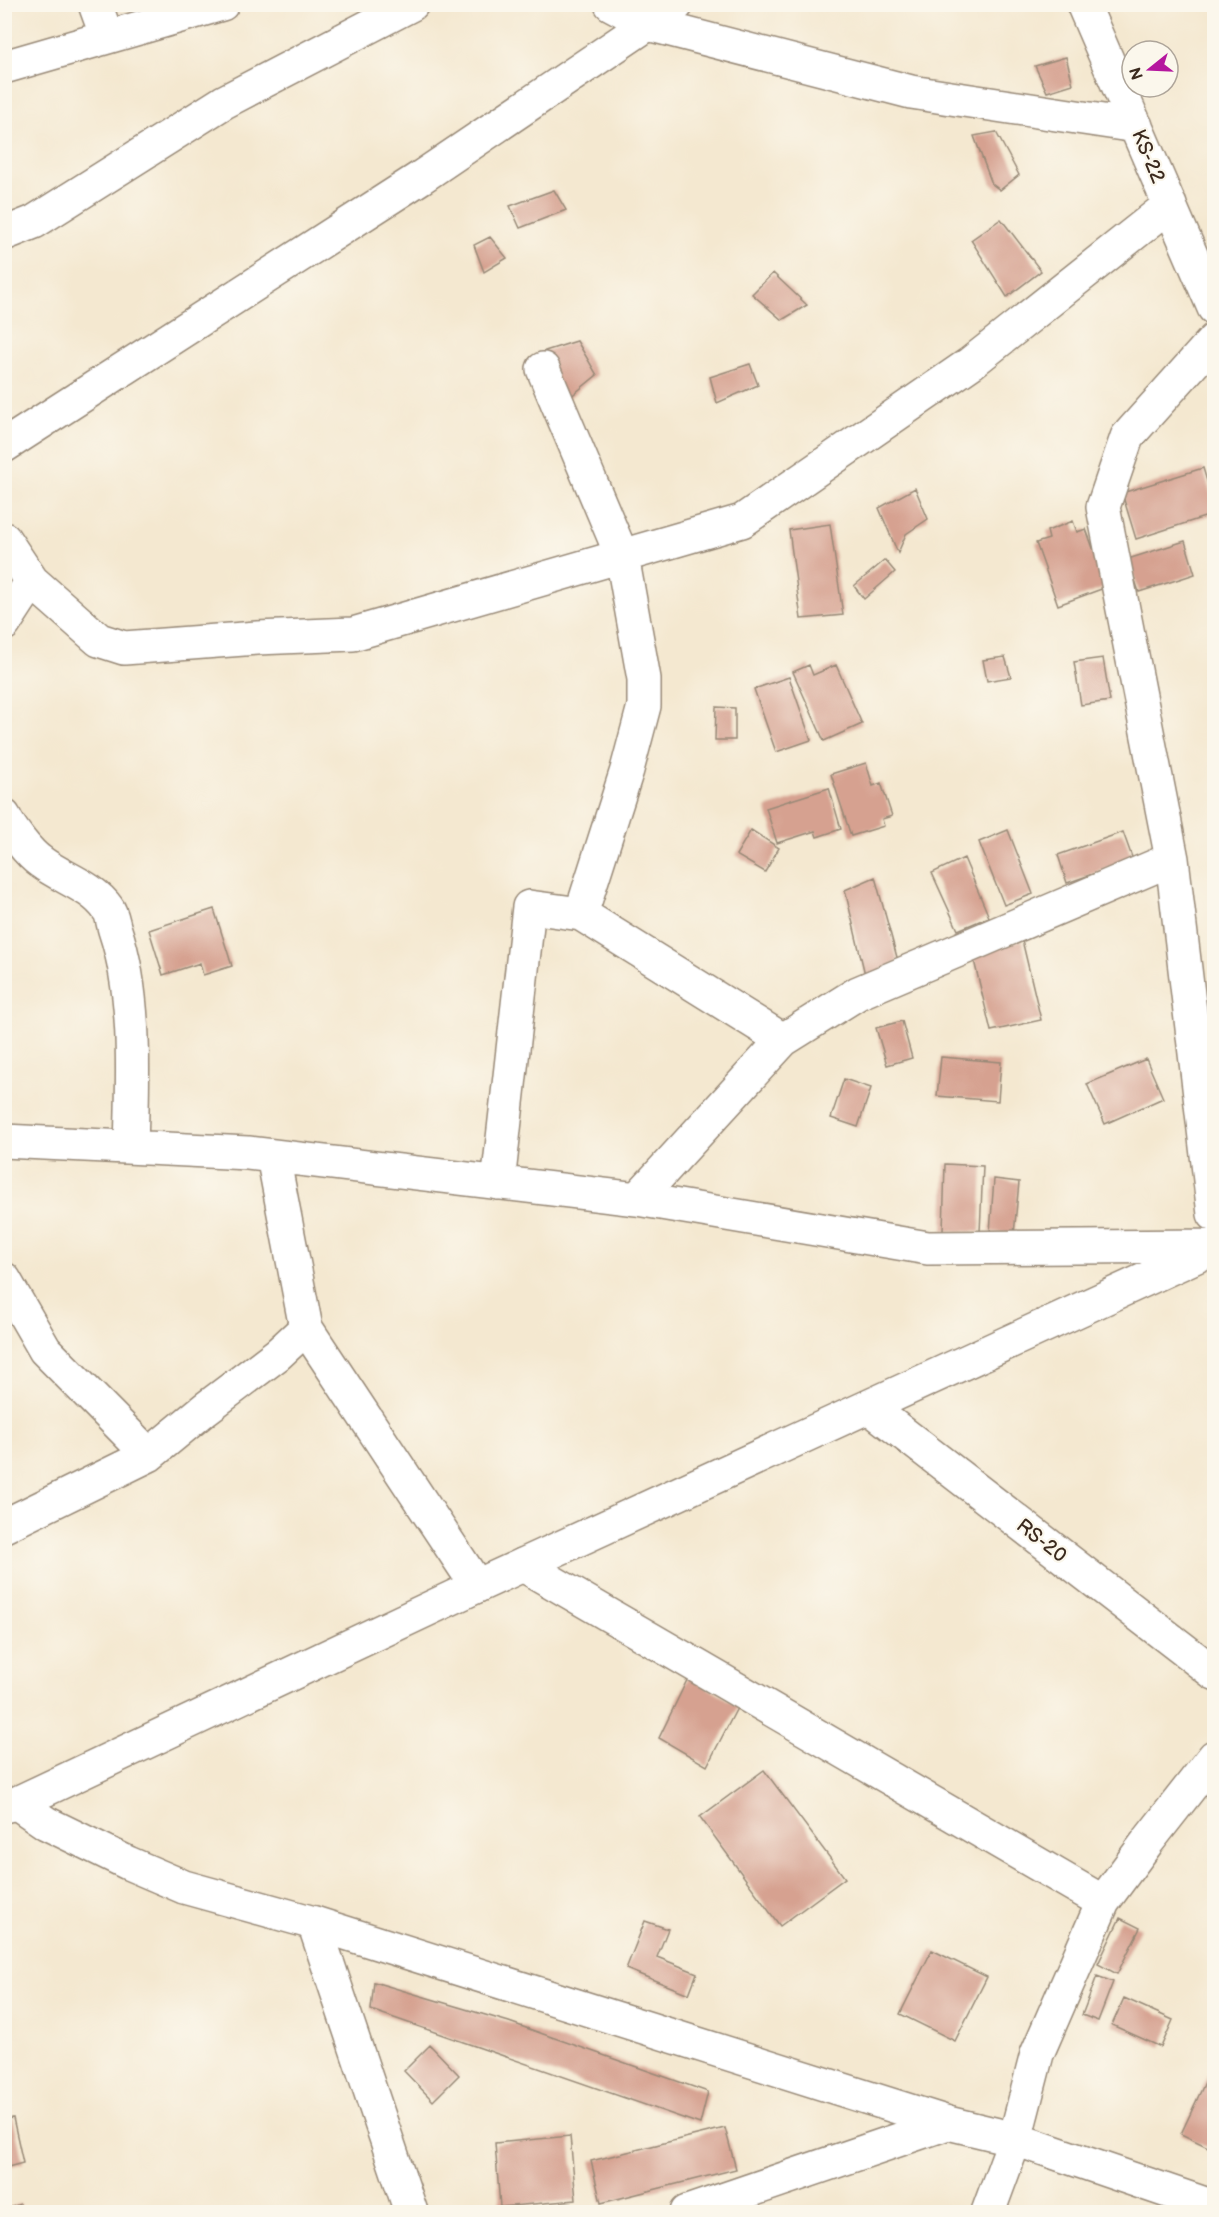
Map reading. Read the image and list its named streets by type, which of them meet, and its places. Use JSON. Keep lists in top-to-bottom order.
{
  "streets": {
    "street": ["KS-22", "RS-20"]
  },
  "north": "left"
}
